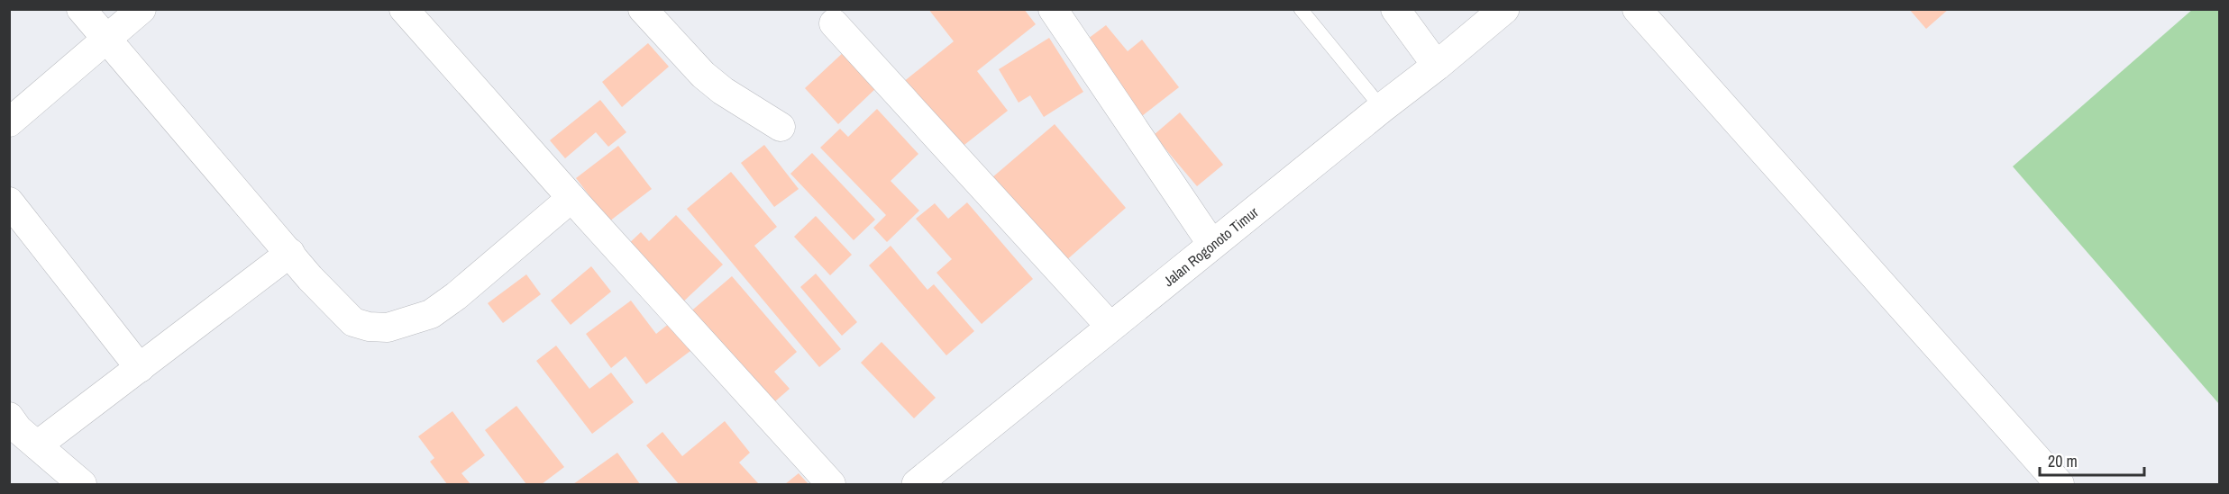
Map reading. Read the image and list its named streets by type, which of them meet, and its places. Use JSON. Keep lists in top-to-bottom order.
{
  "streets": {
    "main road": ["Jalan Rogonoto Timur"]
  },
  "scale_bar": "20 m"
}
